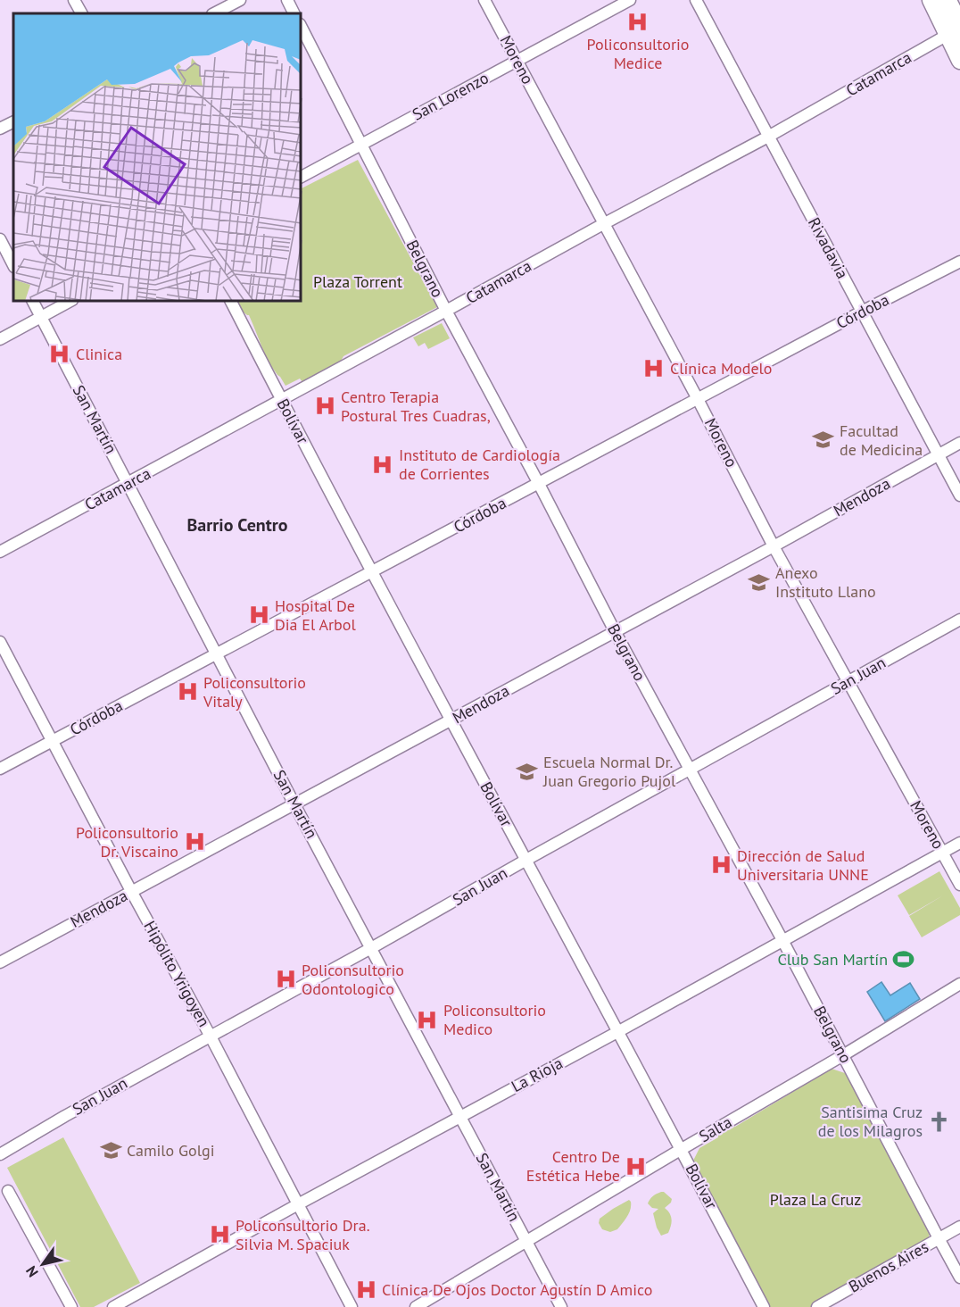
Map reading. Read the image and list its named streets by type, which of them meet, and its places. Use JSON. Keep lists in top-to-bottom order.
{
  "streets": {
    "street": [
      "Moreno",
      "Catamarca",
      "San Lorenzo",
      "Rivadavia",
      "Belgrano",
      "Córdoba",
      "San Martín",
      "Bolívar",
      "Mendoza",
      "San Juan",
      "Hipólito Yrigoyen",
      "La Rioja",
      "Salta",
      "Buenos Aires"
    ]
  },
  "crossings": [
    ["Moreno", "Catamarca"],
    ["Moreno", "San Lorenzo"],
    ["Moreno", "Córdoba"],
    ["Moreno", "Mendoza"],
    ["Moreno", "San Juan"],
    ["Moreno", "La Rioja"],
    ["Catamarca", "Rivadavia"],
    ["Catamarca", "Belgrano"],
    ["Catamarca", "San Martín"],
    ["Catamarca", "Bolívar"],
    ["San Lorenzo", "Belgrano"],
    ["Rivadavia", "Córdoba"],
    ["Rivadavia", "Mendoza"],
    ["Belgrano", "Córdoba"],
    ["Belgrano", "Mendoza"],
    ["Belgrano", "San Juan"],
    ["Belgrano", "La Rioja"],
    ["Belgrano", "Salta"],
    ["Belgrano", "Buenos Aires"],
    ["Córdoba", "San Martín"],
    ["Córdoba", "Bolívar"],
    ["Córdoba", "Hipólito Yrigoyen"],
    ["San Martín", "Mendoza"],
    ["San Martín", "San Juan"],
    ["San Martín", "La Rioja"],
    ["San Martín", "Salta"],
    ["Bolívar", "Mendoza"],
    ["Bolívar", "San Juan"],
    ["Bolívar", "La Rioja"],
    ["Bolívar", "Salta"],
    ["Mendoza", "Hipólito Yrigoyen"],
    ["San Juan", "Hipólito Yrigoyen"],
    ["Hipólito Yrigoyen", "La Rioja"]
  ],
  "districts": ["Barrio Centro"],
  "parks": ["Plaza Torrent", "Plaza La Cruz"],
  "places": {
    "hospital": [
      "Policonsultorio Medice",
      "Clinica",
      "Clínica Modelo",
      "Centro Terapia Postural Tres Cuadras,",
      "Instituto de Cardiología de Corrientes",
      "Hospital De Dia El Arbol",
      "Policonsultorio Vitaly",
      "Policonsultorio Dr. Viscaino",
      "Dirección de Salud Universitaria UNNE",
      "Policonsultorio Odontologico",
      "Policonsultorio Medico",
      "Centro De Estética Hebe",
      "Policonsultorio Dra. Silvia M. Spaciuk",
      "Clínica De Ojos Doctor Agustín D Amico"
    ],
    "school or university": [
      "Facultad de Medicina",
      "Anexo Instituto Llano",
      "Escuela Normal Dr. Juan Gregorio Pujol",
      "Camilo Golgi"
    ],
    "sports": ["Club San Martín"],
    "church": ["Santisima Cruz de los Milagros"]
  },
  "north": "bottom left"
}
